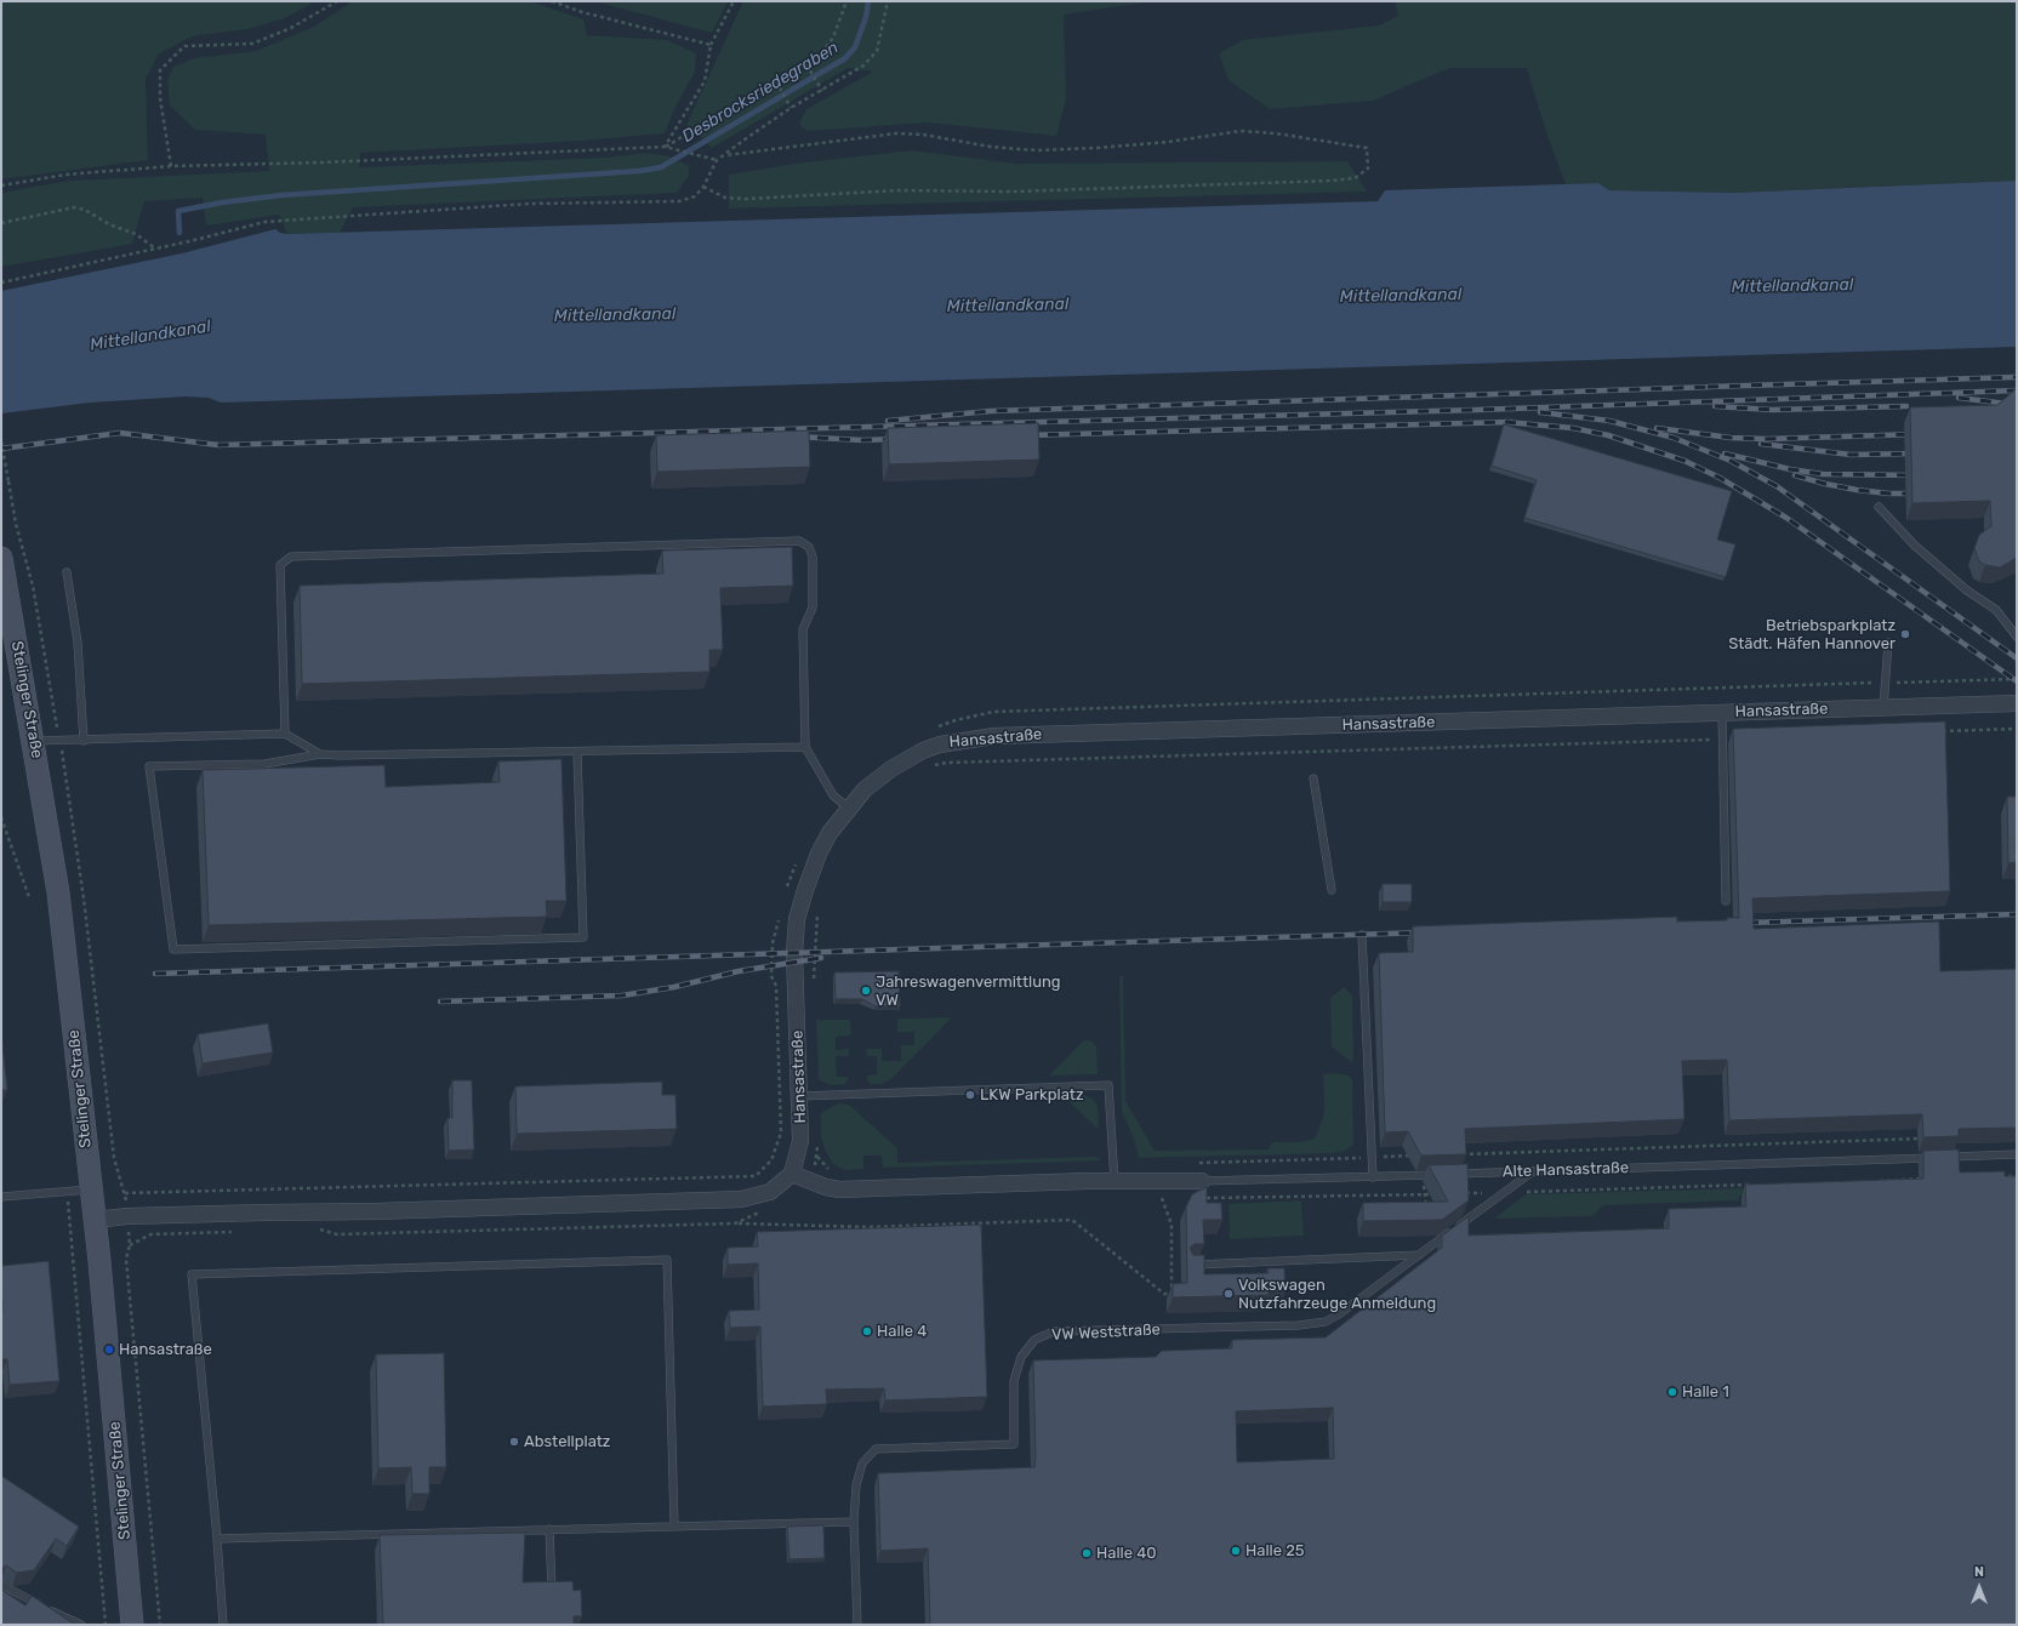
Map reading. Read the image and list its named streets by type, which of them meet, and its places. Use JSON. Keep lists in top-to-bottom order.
{
  "streets": {
    "main road": ["Stelinger Straße"],
    "street": ["Hansastraße"],
    "lane": ["Alte Hansastraße", "VW Weststraße"]
  },
  "crossings": [
    ["Alte Hansastraße", "VW Weststraße"]
  ],
  "water": ["Desbrocksriedegraben", "Mittellandkanal"],
  "places": [
    "Betriebsparkplatz Städt. Häfen Hannover",
    "Jahreswagenvermittlung VW",
    "LKW Parkplatz",
    "Volkswagen Nutzfahrzeuge Anmeldung",
    "Halle 4",
    "Hansastraße",
    "Halle 1",
    "Abstellplatz",
    "Halle 25",
    "Halle 40"
  ],
  "north": "top"
}
